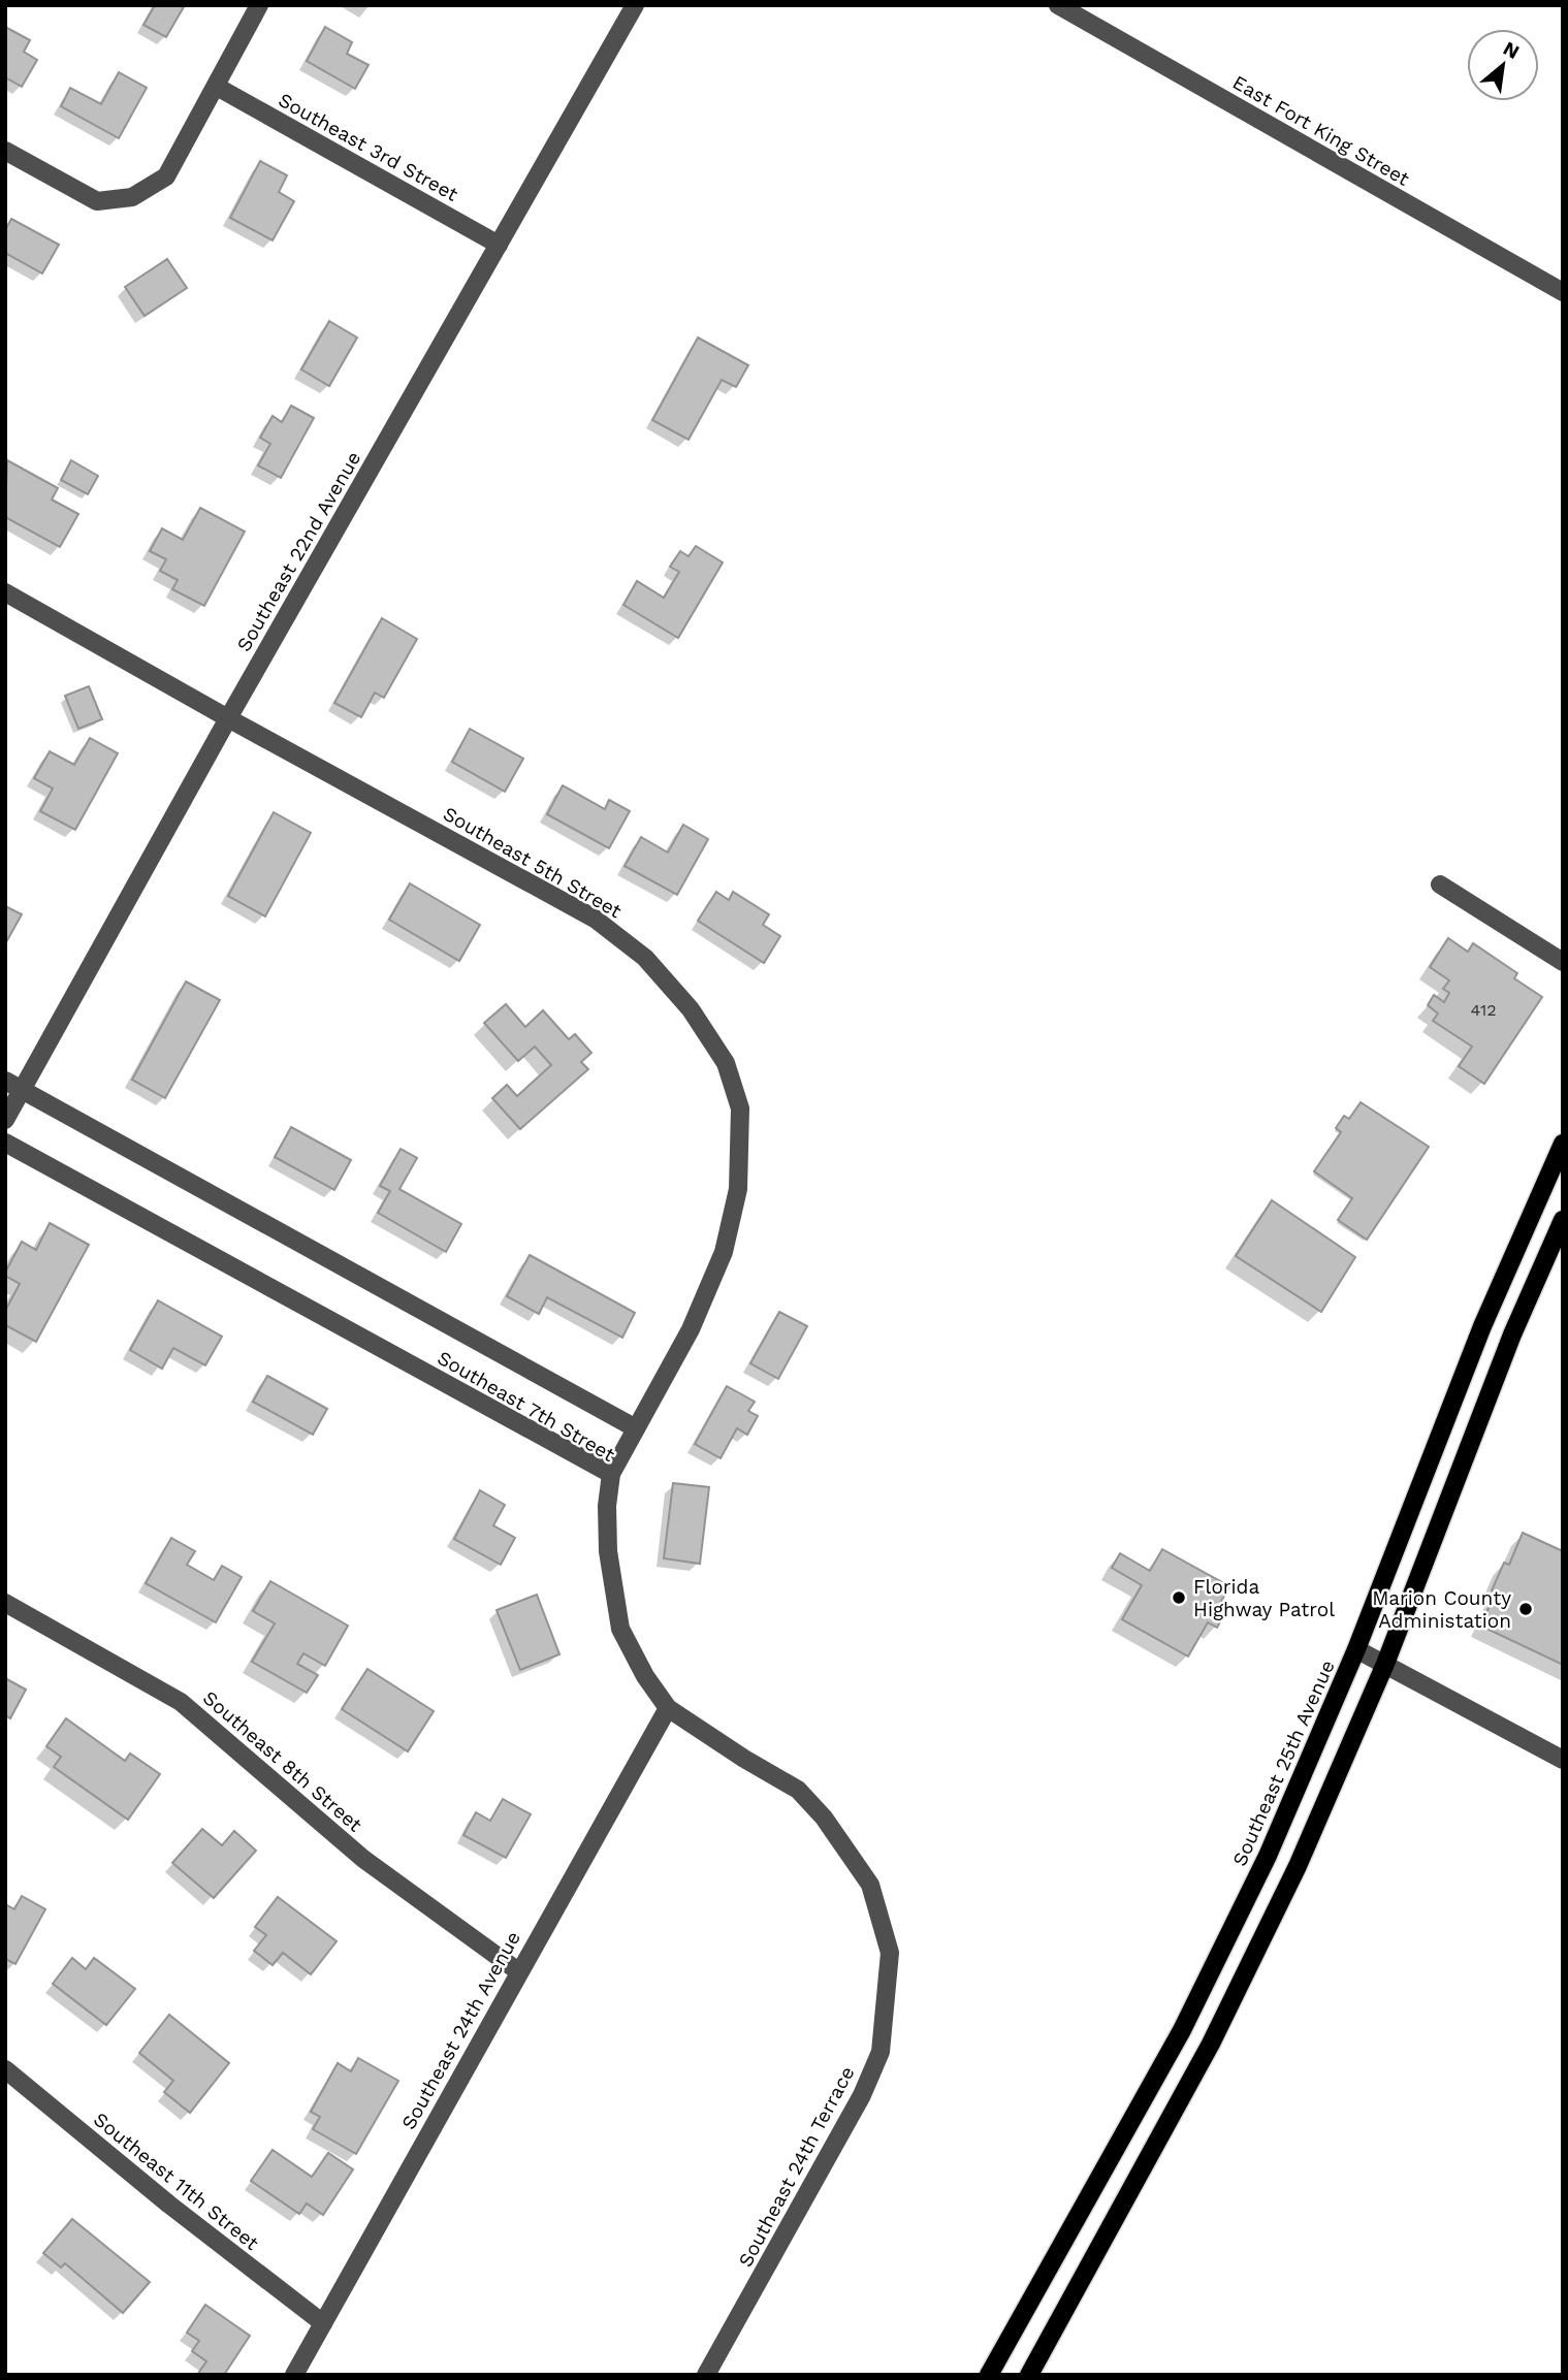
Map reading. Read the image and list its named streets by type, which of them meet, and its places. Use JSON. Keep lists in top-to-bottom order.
{
  "streets": {
    "main road": ["Southeast 25th Avenue"],
    "street": [
      "East Fort King Street",
      "Southeast 3rd Street",
      "Southeast 22nd Avenue",
      "Southeast 5th Street",
      "Southeast 7th Street",
      "Southeast 8th Street",
      "Southeast 24th Avenue",
      "Southeast 24th Terrace",
      "Southeast 11th Street"
    ]
  },
  "crossings": [
    ["Southeast 3rd Street", "Southeast 22nd Avenue"],
    ["Southeast 22nd Avenue", "Southeast 5th Street"],
    ["Southeast 22nd Avenue", "Southeast 7th Street"],
    ["Southeast 5th Street", "Southeast 7th Street"],
    ["Southeast 7th Street", "Southeast 24th Avenue"],
    ["Southeast 7th Street", "Southeast 24th Terrace"],
    ["Southeast 8th Street", "Southeast 24th Avenue"],
    ["Southeast 24th Avenue", "Southeast 11th Street"]
  ],
  "places": ["Florida Highway Patrol", "Marion County Administation"],
  "house_numbers": ["412"],
  "north": "top right"
}
